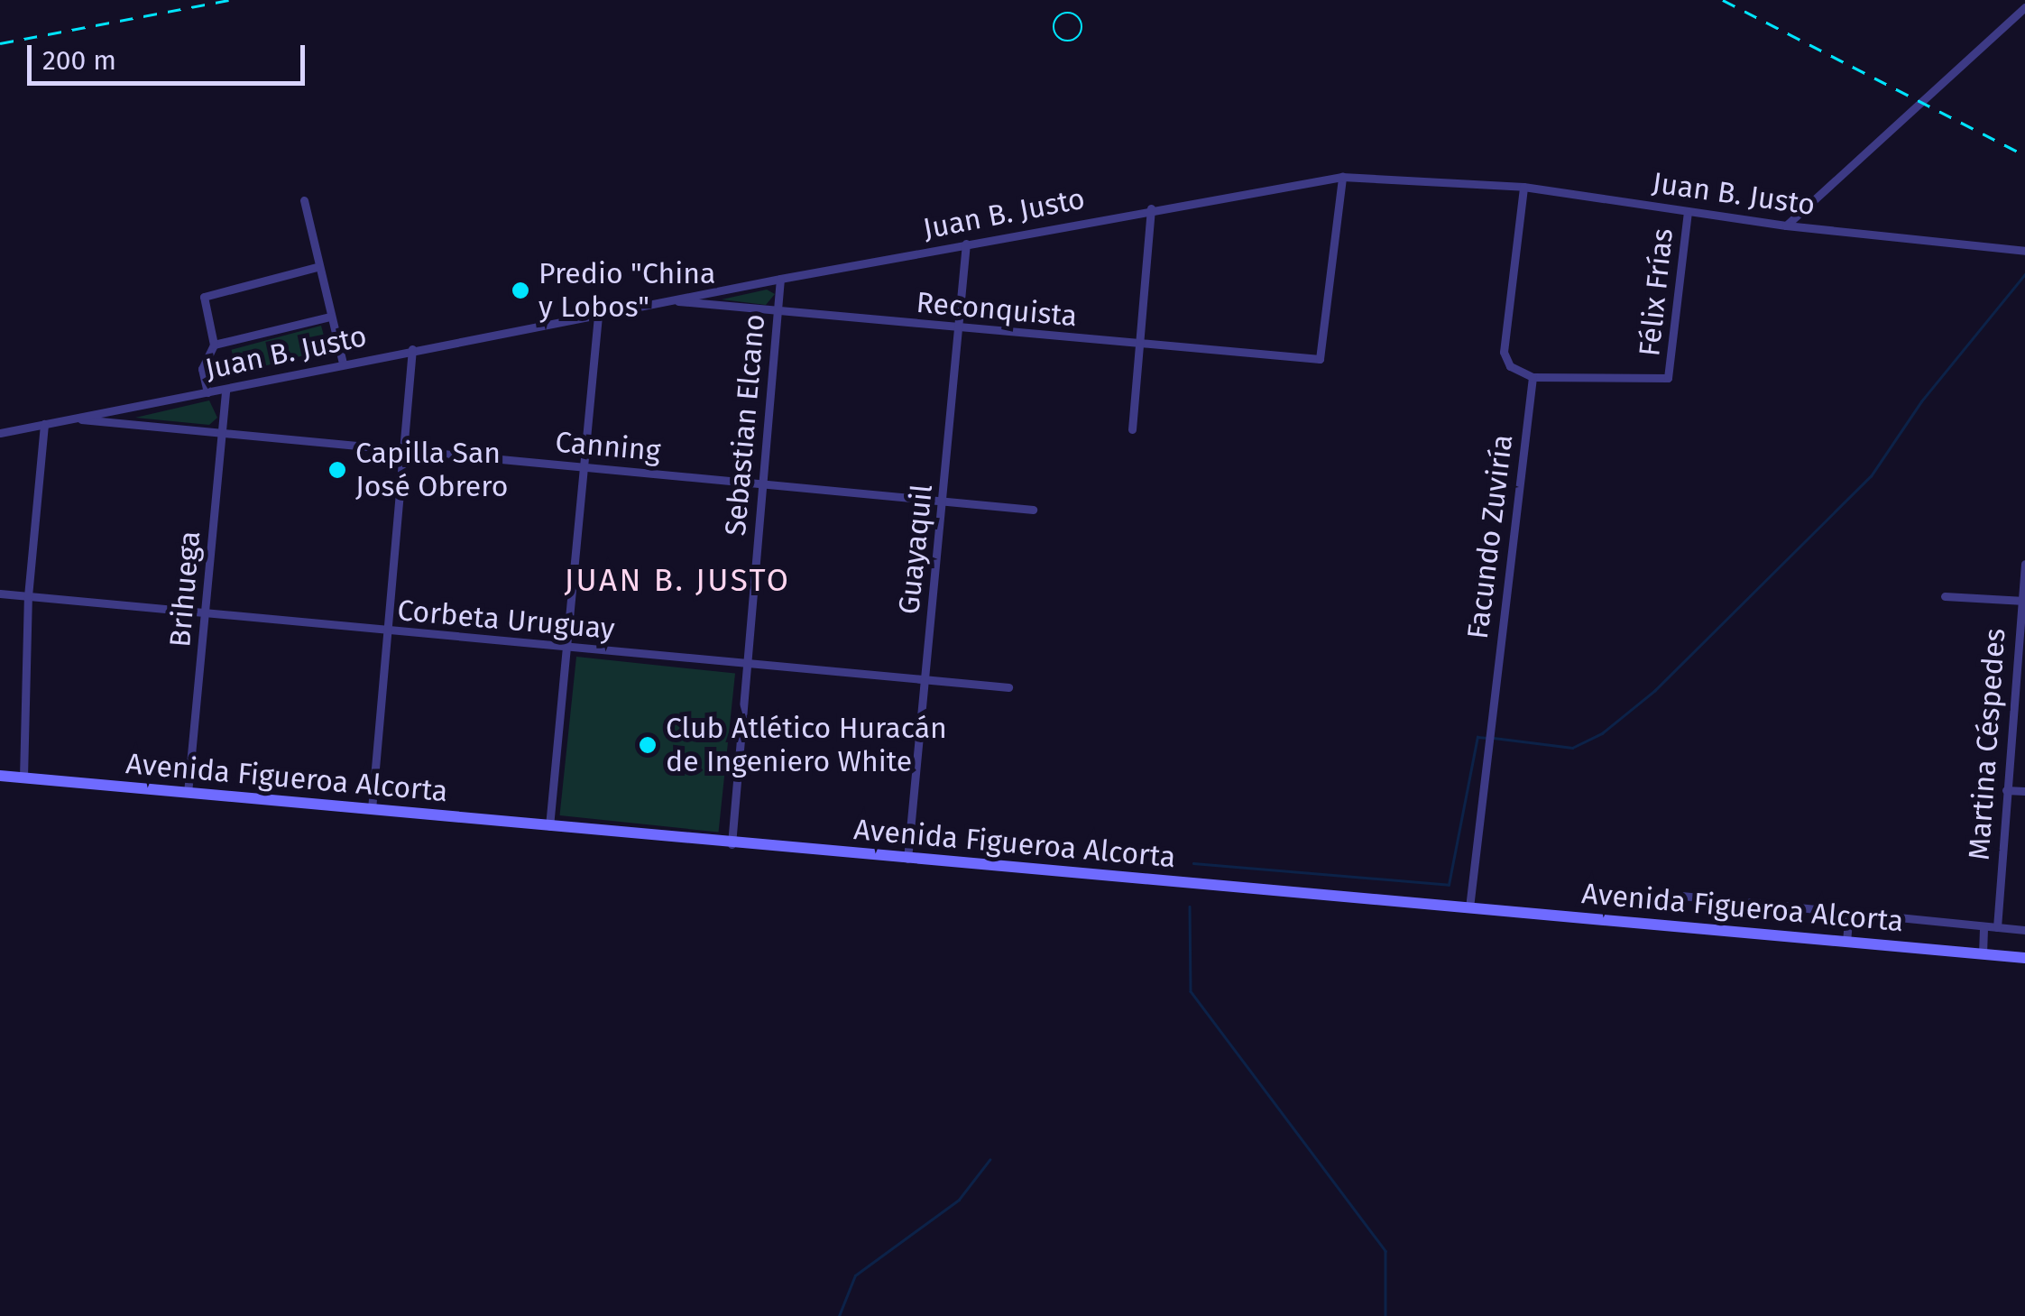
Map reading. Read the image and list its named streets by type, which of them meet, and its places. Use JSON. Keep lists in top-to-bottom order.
{
  "streets": {
    "main road": ["Avenida Figueroa Alcorta"],
    "street": [
      "Juan B. Justo",
      "Félix Frías",
      "Reconquista",
      "Sebastian Elcano",
      "Canning",
      "Facundo Zuviría",
      "Guayaquil",
      "Brihuega",
      "Corbeta Uruguay",
      "Martina Céspedes"
    ]
  },
  "crossings": [
    ["Juan B. Justo", "Félix Frías"],
    ["Juan B. Justo", "Reconquista"],
    ["Juan B. Justo", "Sebastian Elcano"],
    ["Juan B. Justo", "Canning"],
    ["Juan B. Justo", "Guayaquil"],
    ["Juan B. Justo", "Brihuega"],
    ["Félix Frías", "Facundo Zuviría"],
    ["Reconquista", "Sebastian Elcano"],
    ["Reconquista", "Guayaquil"],
    ["Sebastian Elcano", "Canning"],
    ["Sebastian Elcano", "Corbeta Uruguay"],
    ["Sebastian Elcano", "Avenida Figueroa Alcorta"],
    ["Canning", "Guayaquil"],
    ["Canning", "Brihuega"],
    ["Facundo Zuviría", "Avenida Figueroa Alcorta"],
    ["Guayaquil", "Corbeta Uruguay"],
    ["Guayaquil", "Avenida Figueroa Alcorta"],
    ["Brihuega", "Corbeta Uruguay"],
    ["Brihuega", "Avenida Figueroa Alcorta"]
  ],
  "districts": ["JUAN B. JUSTO"],
  "places": ["Predio \"China y Lobos\"", "Capilla San José Obrero", "Club Atlético Huracán de Ingeniero White"],
  "scale_bar": "200 m"
}
